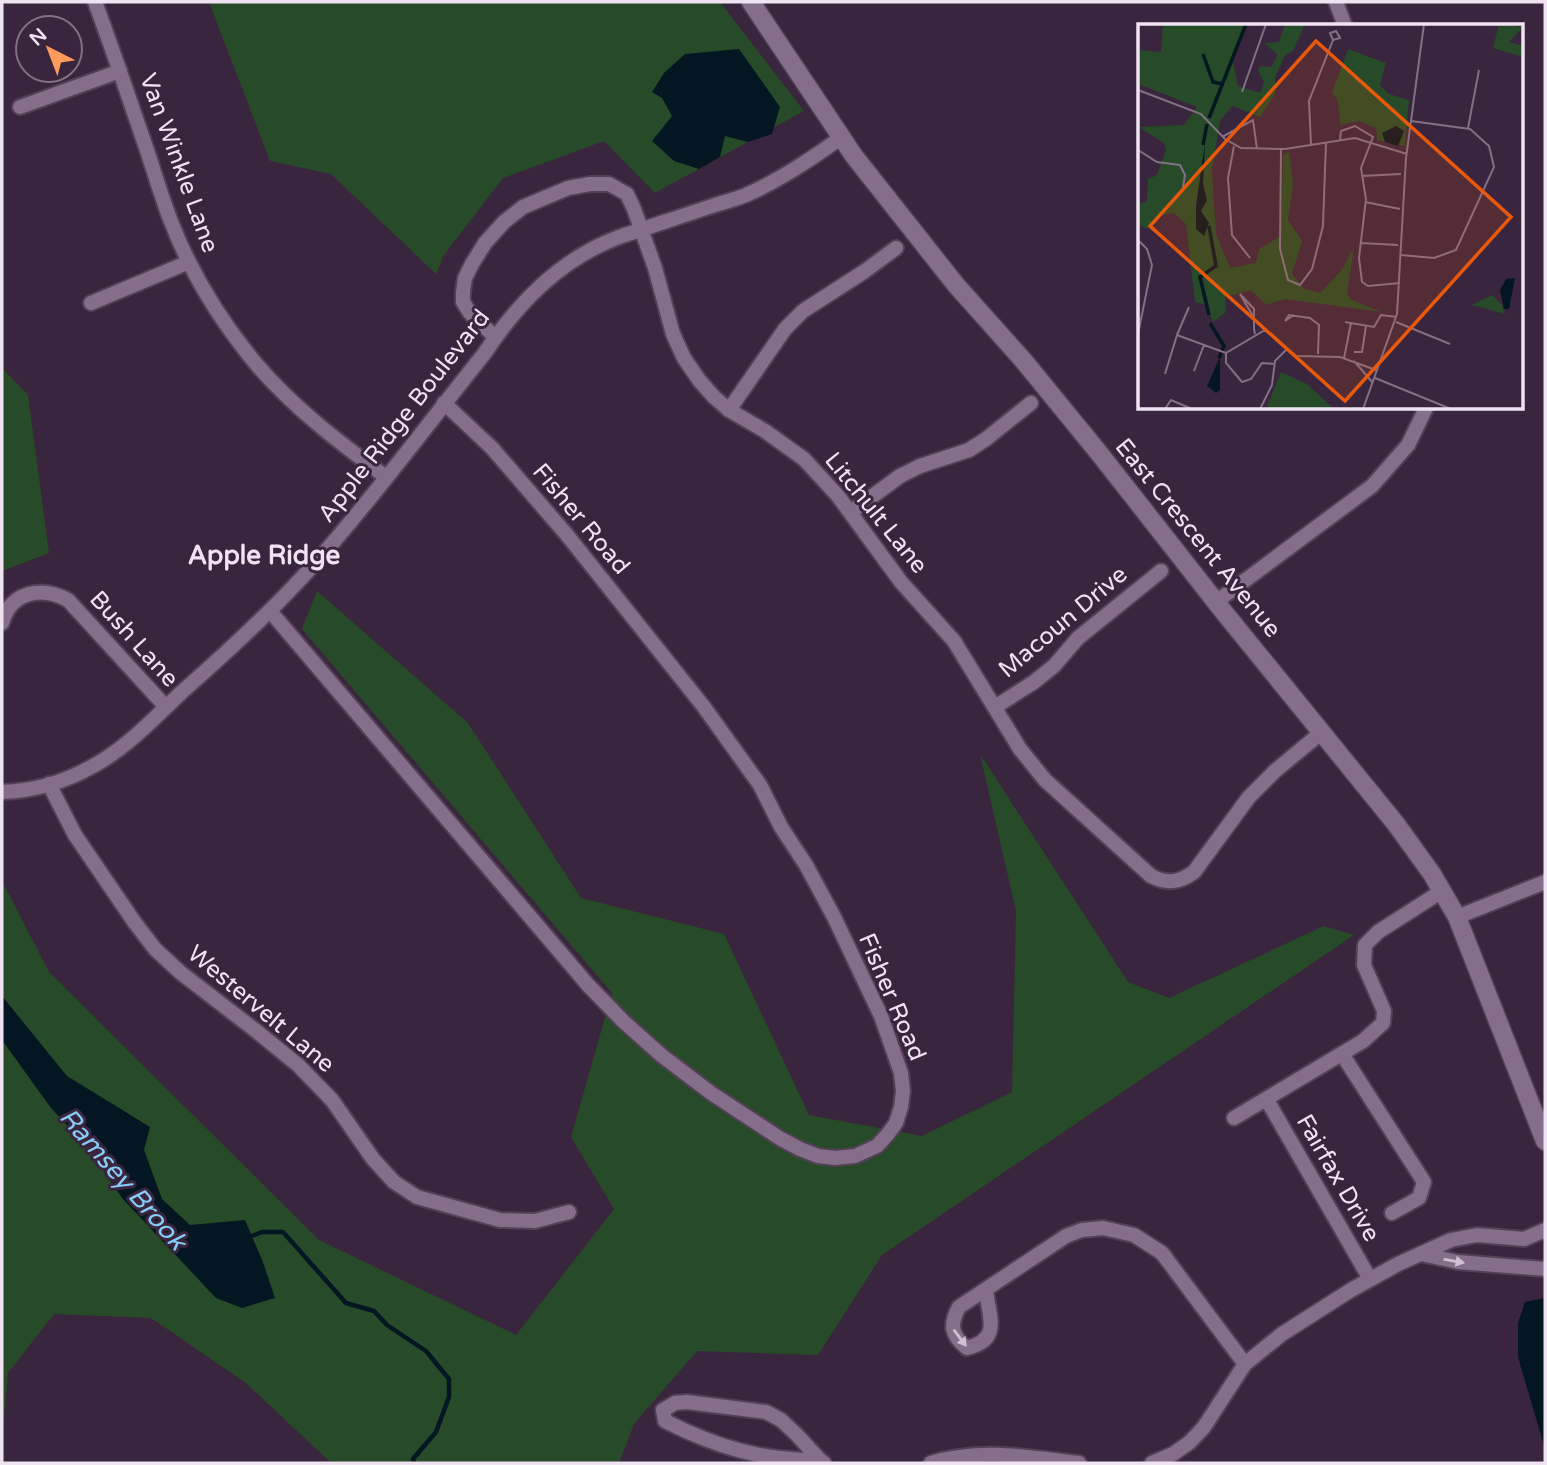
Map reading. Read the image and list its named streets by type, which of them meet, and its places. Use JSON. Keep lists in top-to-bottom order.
{
  "streets": {
    "street": [
      "Van Winkle Lane",
      "Apple Ridge Boulevard",
      "Litchult Lane",
      "Fisher Road",
      "East Crescent Avenue",
      "Macoun Drive",
      "Bush Lane",
      "Westervelt Lane",
      "Fairfax Drive"
    ]
  },
  "crossings": [
    ["Van Winkle Lane", "Apple Ridge Boulevard"],
    ["Apple Ridge Boulevard", "Litchult Lane"],
    ["Apple Ridge Boulevard", "Fisher Road"],
    ["Apple Ridge Boulevard", "East Crescent Avenue"],
    ["Apple Ridge Boulevard", "Bush Lane"],
    ["Apple Ridge Boulevard", "Westervelt Lane"],
    ["Litchult Lane", "East Crescent Avenue"],
    ["Litchult Lane", "Macoun Drive"],
    ["East Crescent Avenue", "Fairfax Drive"]
  ],
  "districts": ["Apple Ridge"],
  "water": ["Ramsey Brook"],
  "north": "top left"
}
